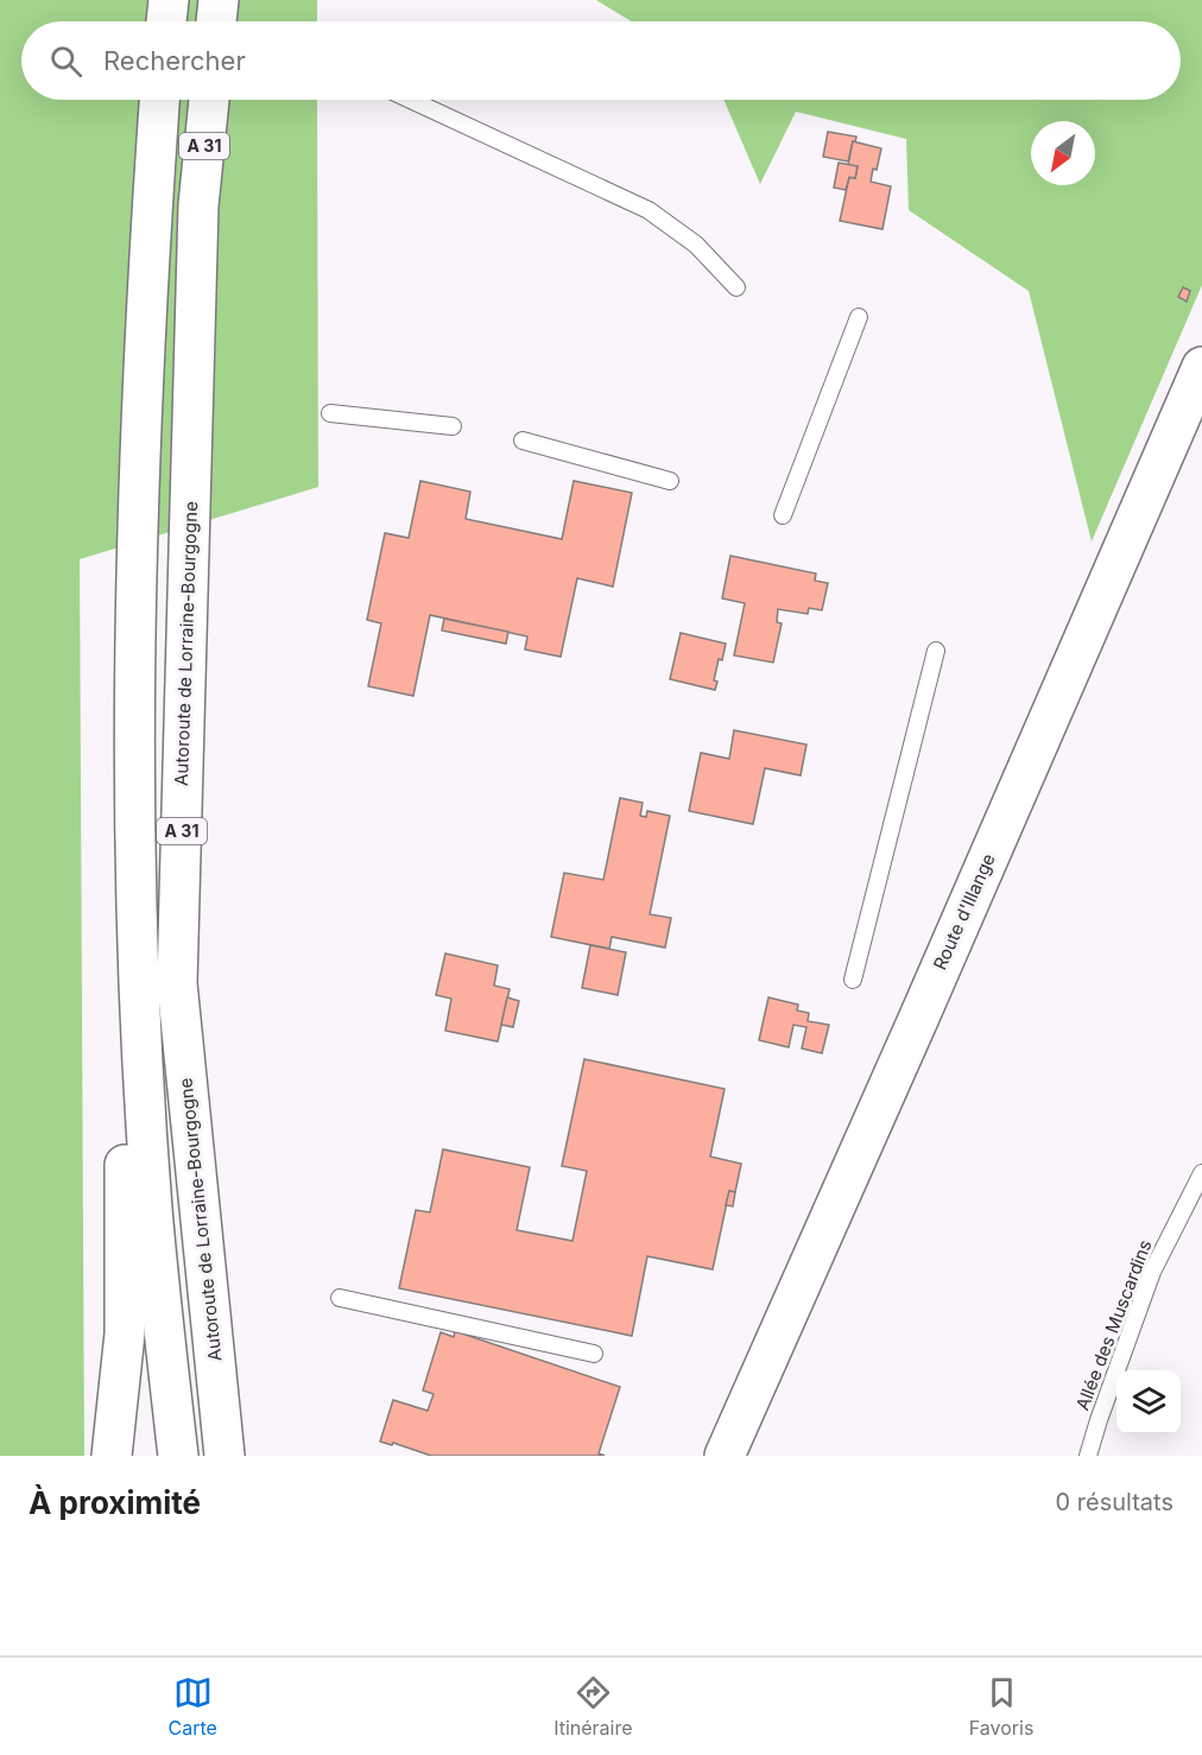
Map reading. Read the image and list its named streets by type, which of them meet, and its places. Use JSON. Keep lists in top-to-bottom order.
{
  "streets": {
    "main road": ["A 31", "Autoroute de Lorraine-Bourgogne", "Route d'Illange"],
    "lane": ["Allée des Muscardins"]
  },
  "north": "bottom left",
  "page": {
    "search": "Rechercher",
    "heading": ["À proximité", "0 résultats"],
    "nav": ["Carte", "Itinéraire", "Favoris"]
  }
}
